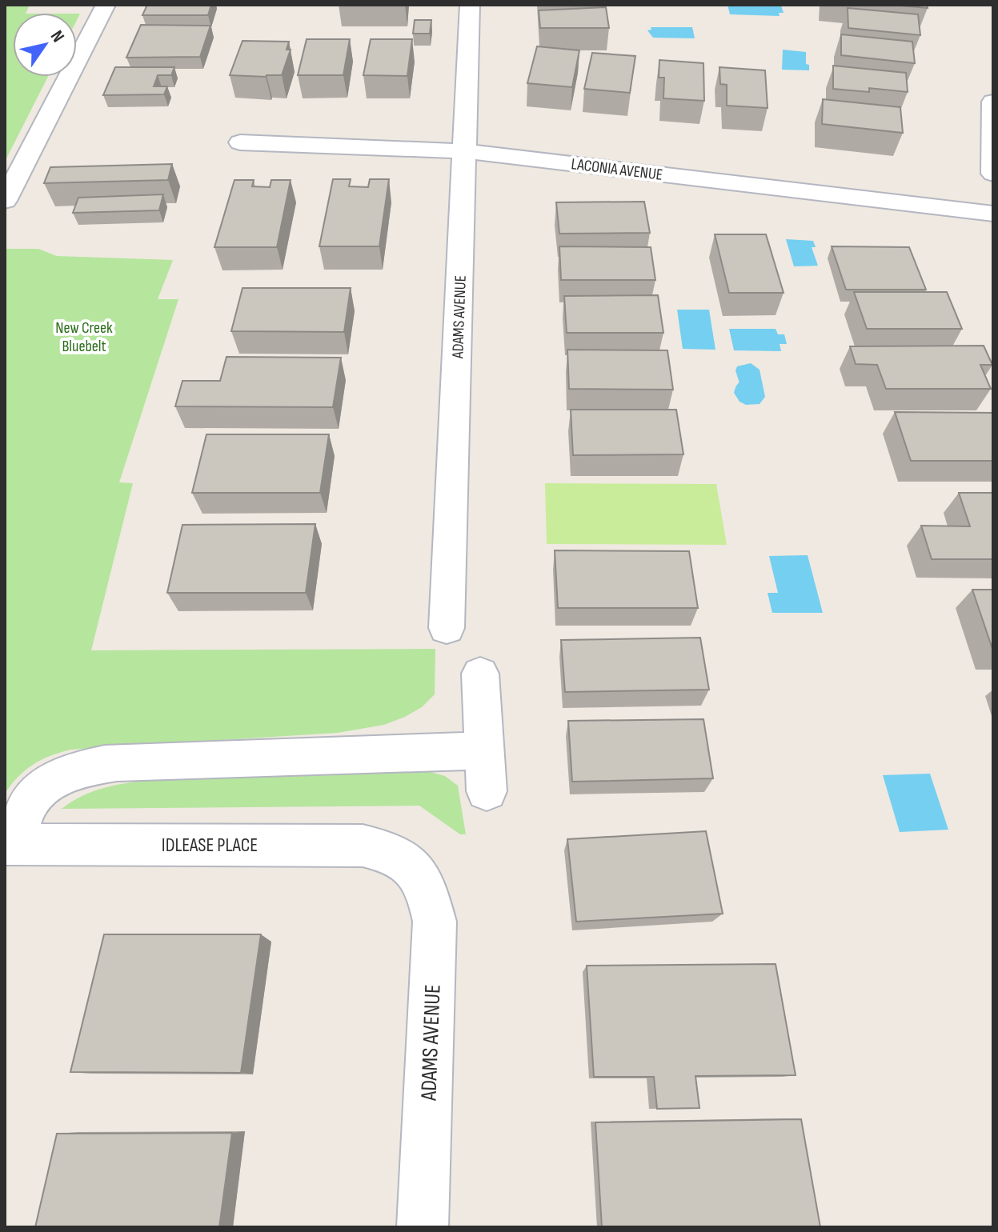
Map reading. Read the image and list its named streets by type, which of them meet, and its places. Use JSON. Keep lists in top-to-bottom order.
{
  "streets": {
    "street": ["LACONIA AVENUE", "ADAMS AVENUE", "IDLEASE PLACE"]
  },
  "crossings": [
    ["LACONIA AVENUE", "ADAMS AVENUE"],
    ["ADAMS AVENUE", "IDLEASE PLACE"]
  ],
  "parks": ["New Creek Bluebelt"],
  "north": "top right"
}
